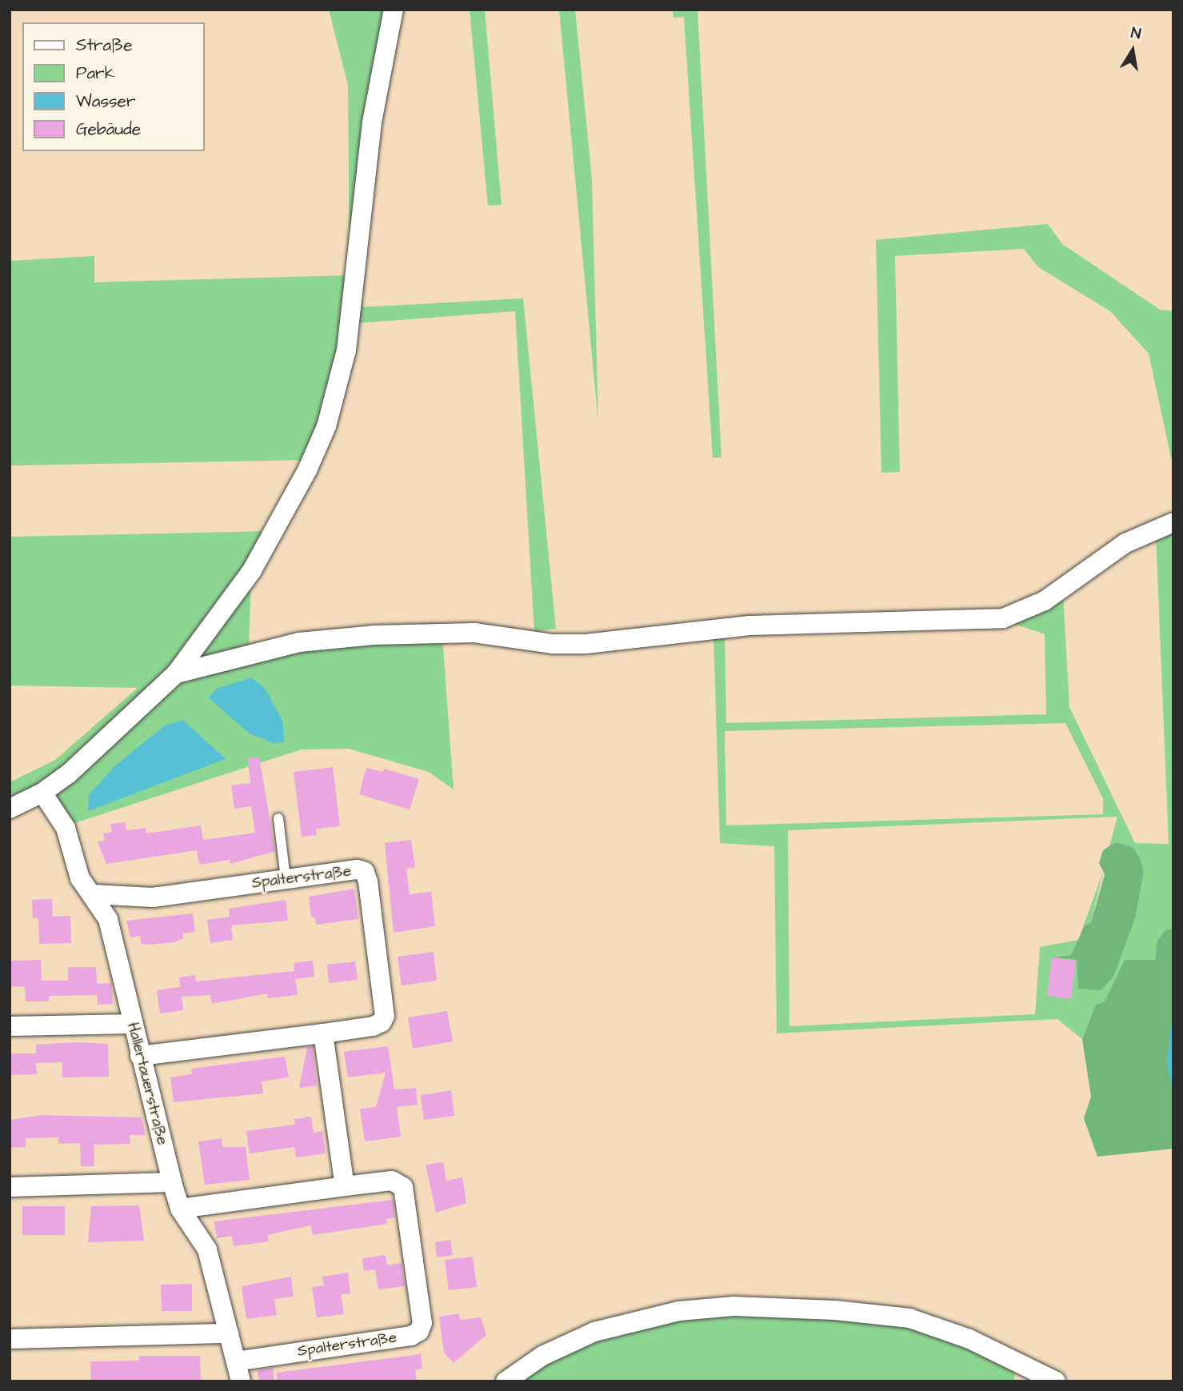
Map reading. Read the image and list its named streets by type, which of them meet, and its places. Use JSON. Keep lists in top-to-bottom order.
{
  "streets": {
    "street": ["Spalterstraße", "Hallertauerstraße"]
  },
  "crossings": [
    ["Spalterstraße", "Hallertauerstraße"]
  ],
  "legend": [
    "Straße",
    "Park",
    "Wasser",
    "Gebäude"
  ],
  "north": "top"
}
